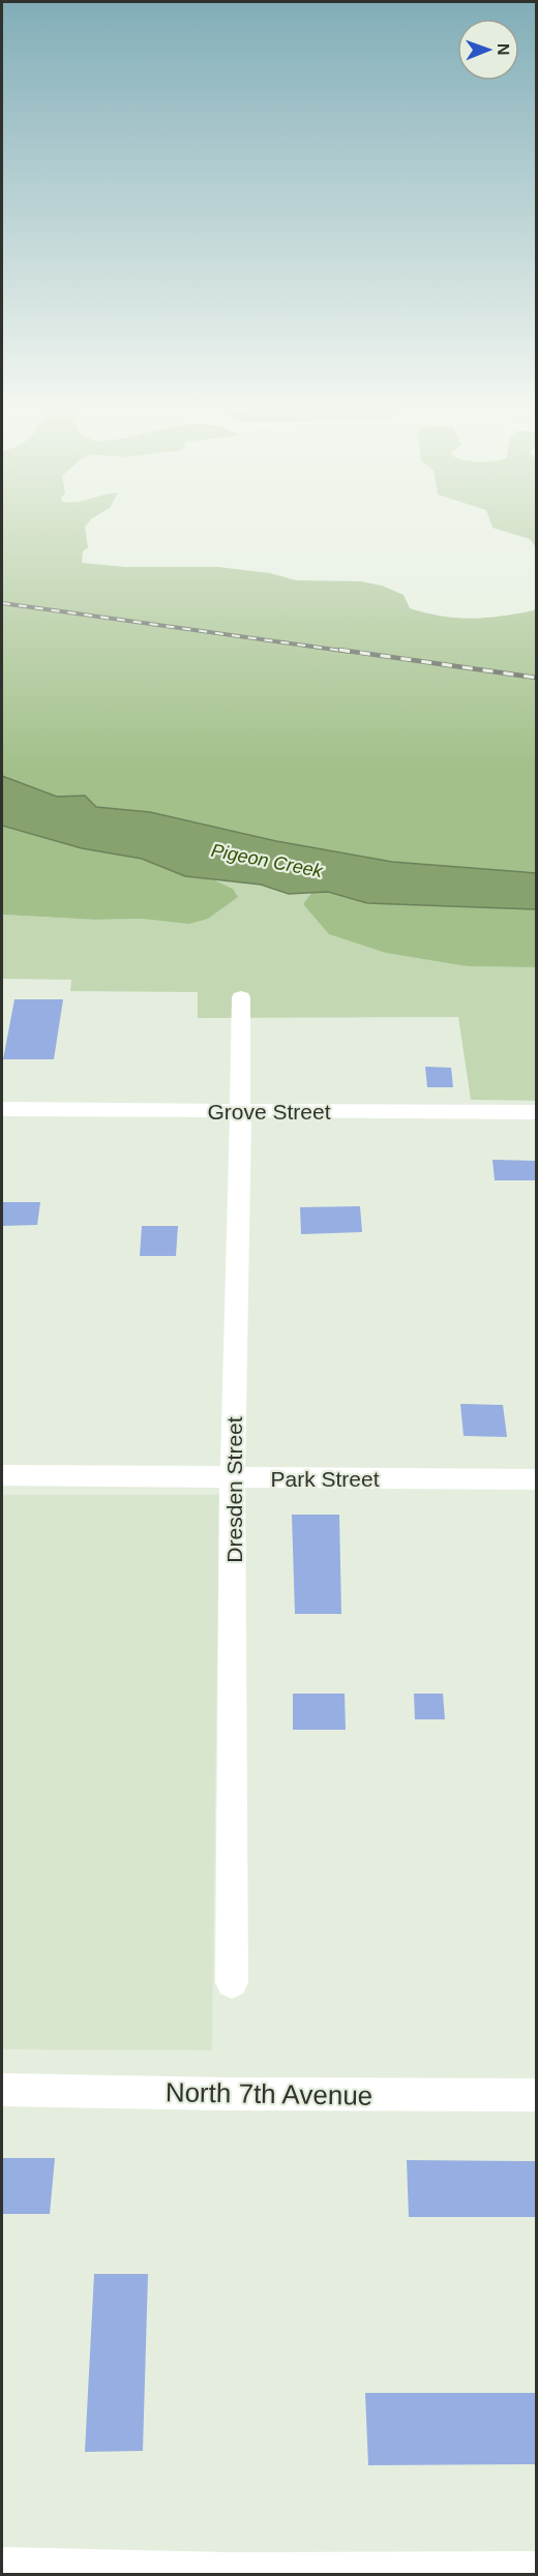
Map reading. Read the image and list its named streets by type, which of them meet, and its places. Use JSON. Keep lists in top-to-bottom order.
{
  "streets": {
    "street": [
      "Grove Street",
      "Park Street",
      "Dresden Street",
      "North 7th Avenue"
    ]
  },
  "crossings": [
    ["Grove Street", "Dresden Street"],
    ["Park Street", "Dresden Street"]
  ],
  "water": ["Pigeon Creek"],
  "north": "right"
}
